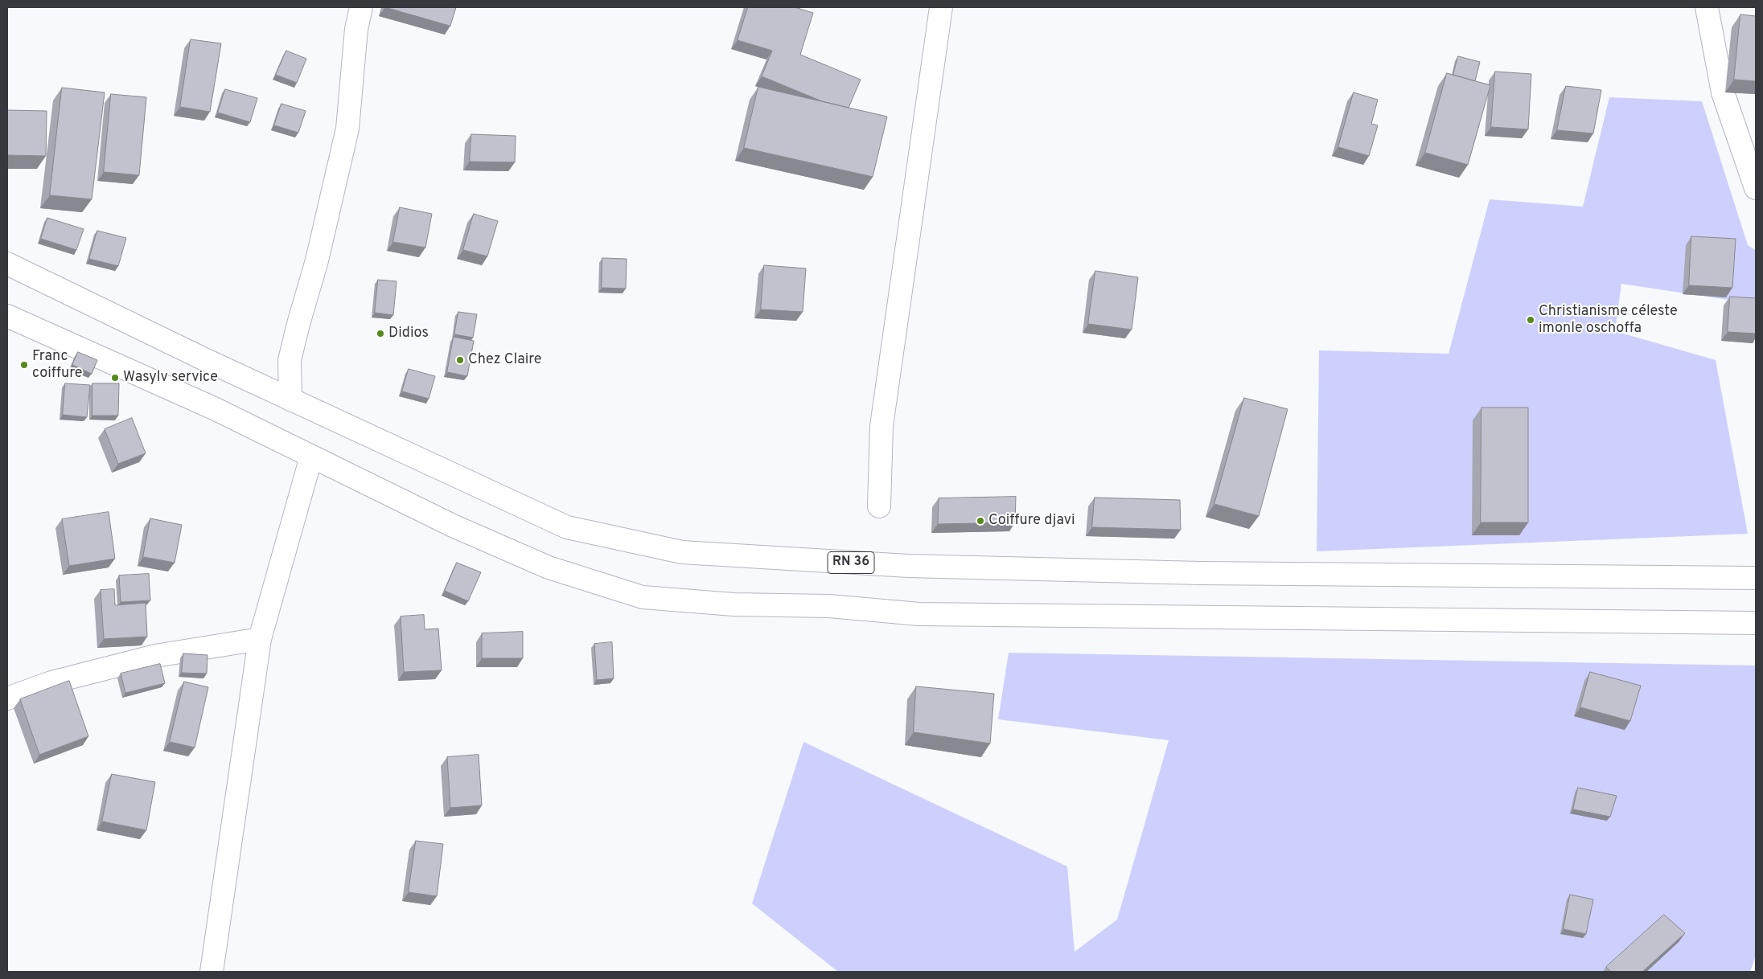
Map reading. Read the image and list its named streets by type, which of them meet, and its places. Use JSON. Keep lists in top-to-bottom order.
{
  "streets": {
    "main road": ["RN 36"]
  },
  "places": [
    "Christianisme céleste imonle oschoffa",
    "Didios",
    "Chez Claire",
    "Franc coiffure",
    "Wasylv service",
    "Coiffure djavi"
  ]
}
